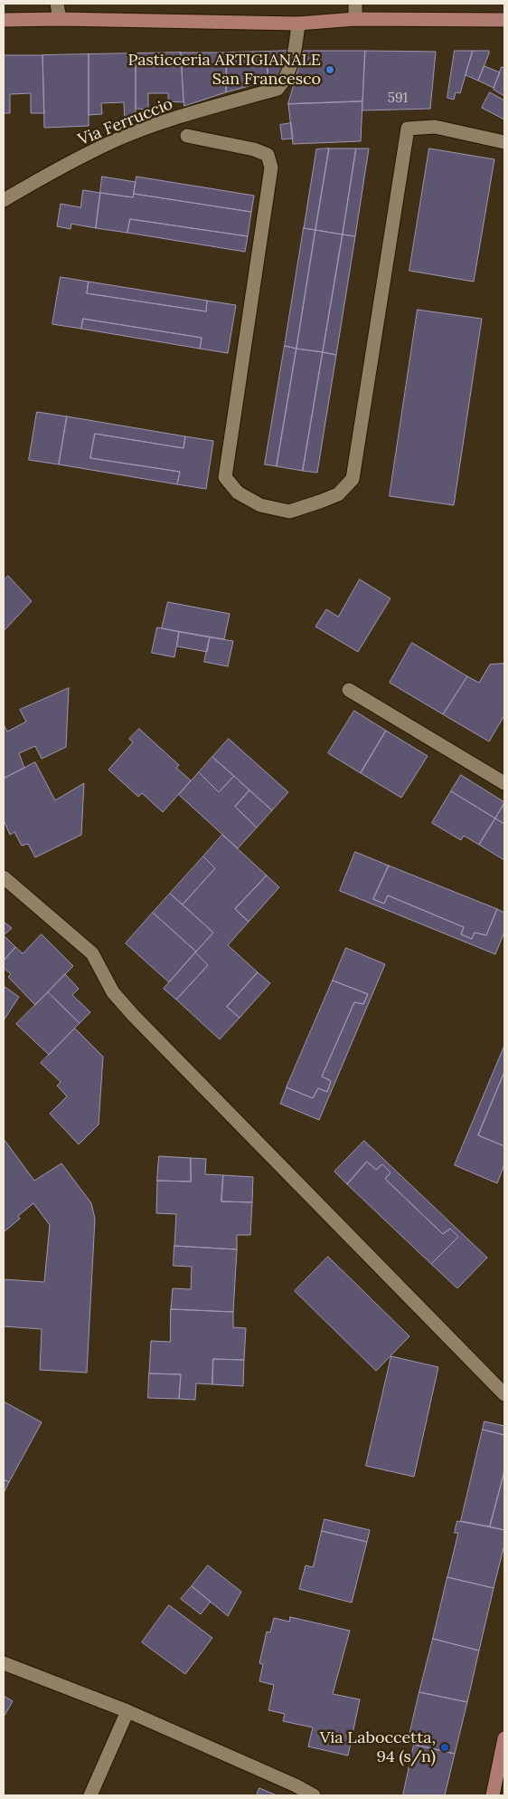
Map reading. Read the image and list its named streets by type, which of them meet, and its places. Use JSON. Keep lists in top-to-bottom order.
{
  "streets": {
    "street": ["Via Ferruccio"]
  },
  "places": ["Pasticceria ARTIGIANALE San Francesco", "Via Laboccetta, 94 (s/n)"],
  "house_numbers": ["591"]
}
